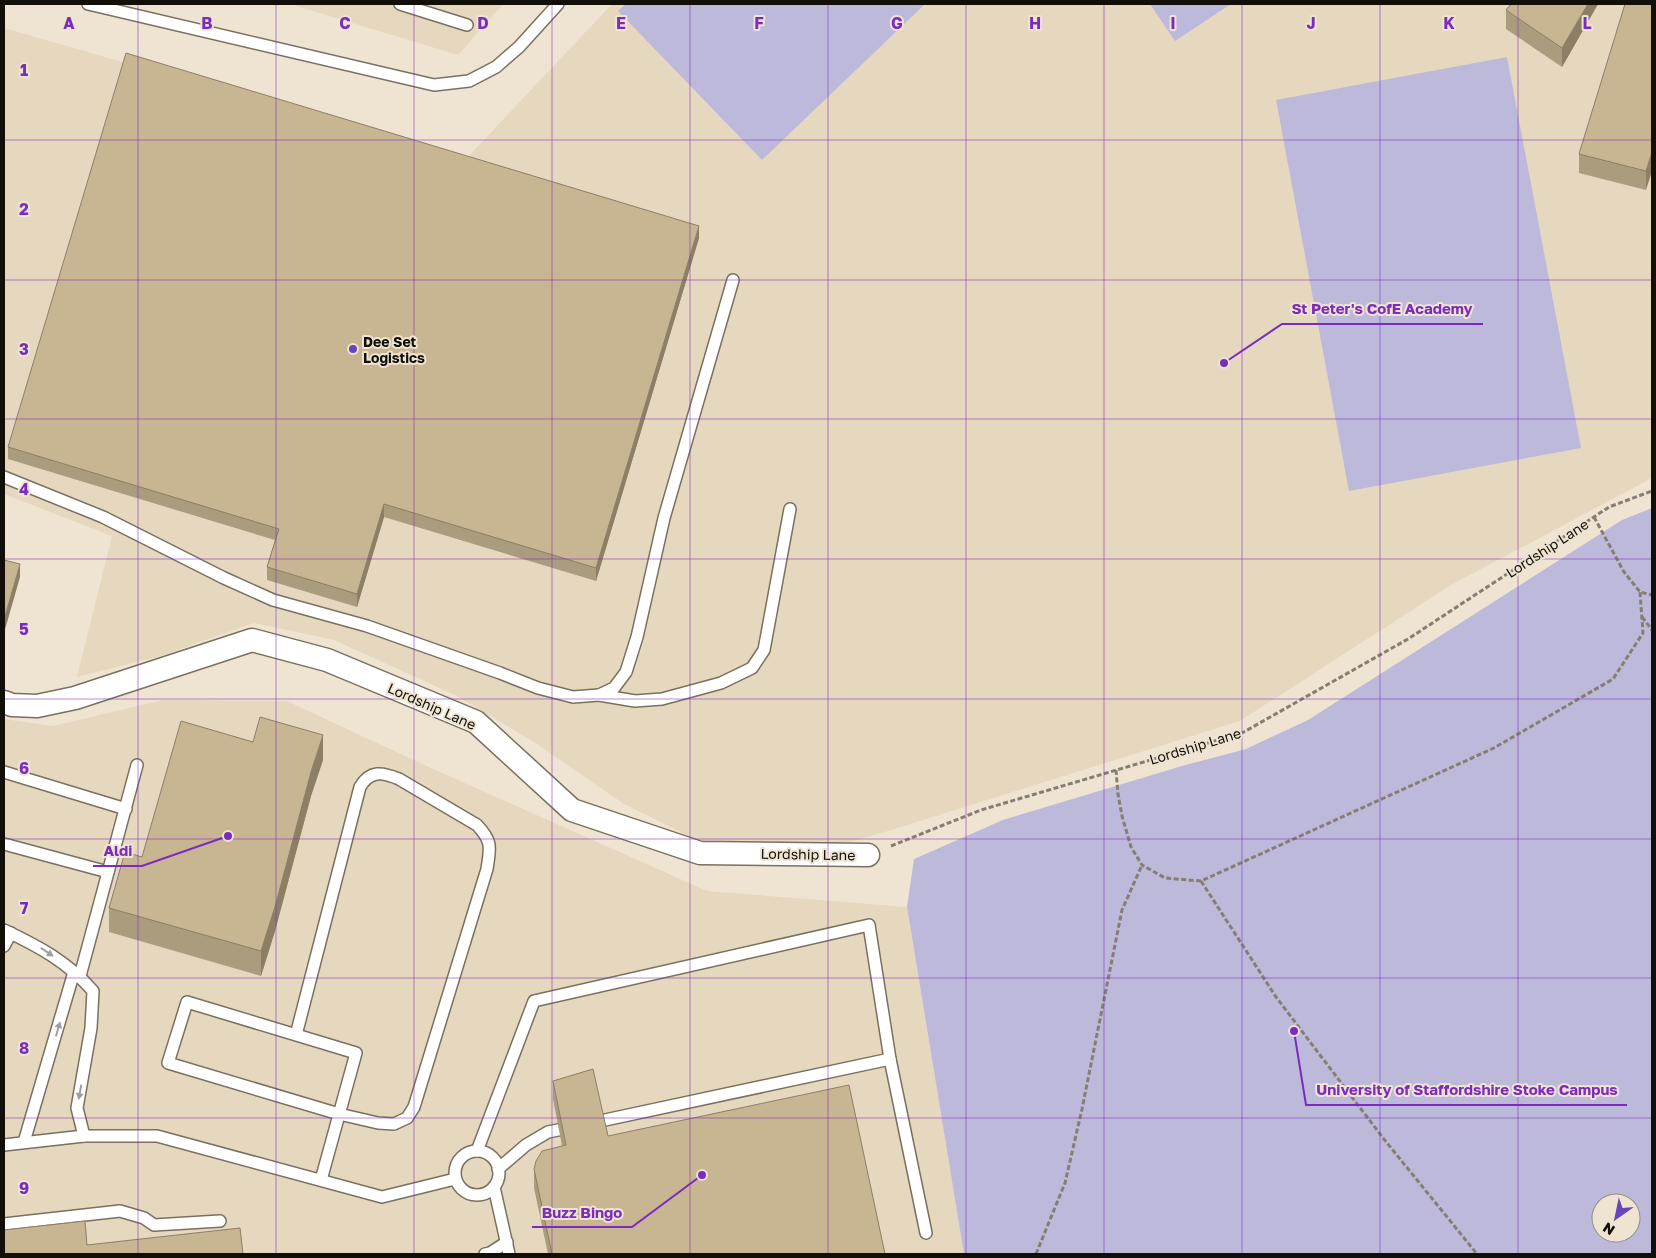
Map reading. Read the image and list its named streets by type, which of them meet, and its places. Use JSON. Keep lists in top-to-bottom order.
{
  "streets": {
    "street": ["Lordship Lane"]
  },
  "places": [
    "Dee Set Logistics",
    "St Peter's CofE Academy",
    "Aldi",
    "University of Staffordshire Stoke Campus",
    "Buzz Bingo"
  ],
  "north": "bottom left",
  "grid": {
    "columns": [
      "A",
      "B",
      "C",
      "D",
      "E",
      "F",
      "G",
      "H",
      "I",
      "J",
      "K",
      "L"
    ],
    "rows": [
      "1",
      "2",
      "3",
      "4",
      "5",
      "6",
      "7",
      "8",
      "9"
    ]
  }
}
